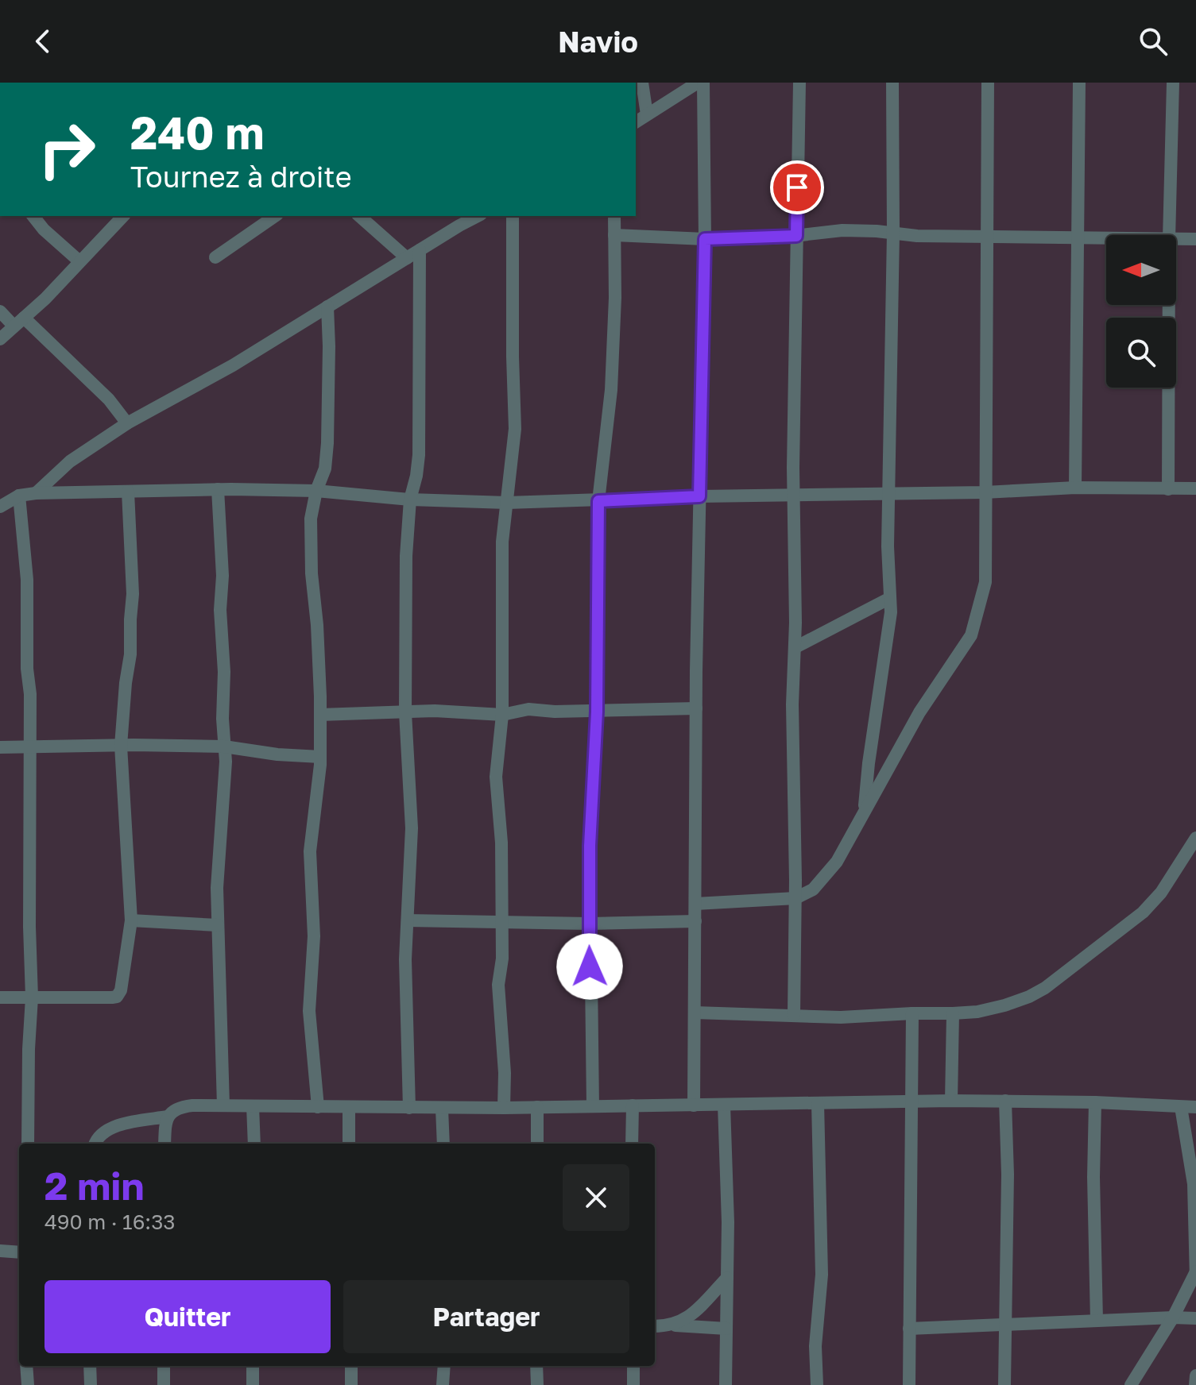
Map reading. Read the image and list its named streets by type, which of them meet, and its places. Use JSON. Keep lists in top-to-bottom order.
{
  "north": "left",
  "page": {
    "header": "Navio",
    "turn": ["240 m", "Tournez à droite"],
    "heading": ["2 min", "490 m · 16:33"],
    "buttons": ["Quitter", "Partager"]
  }
}
